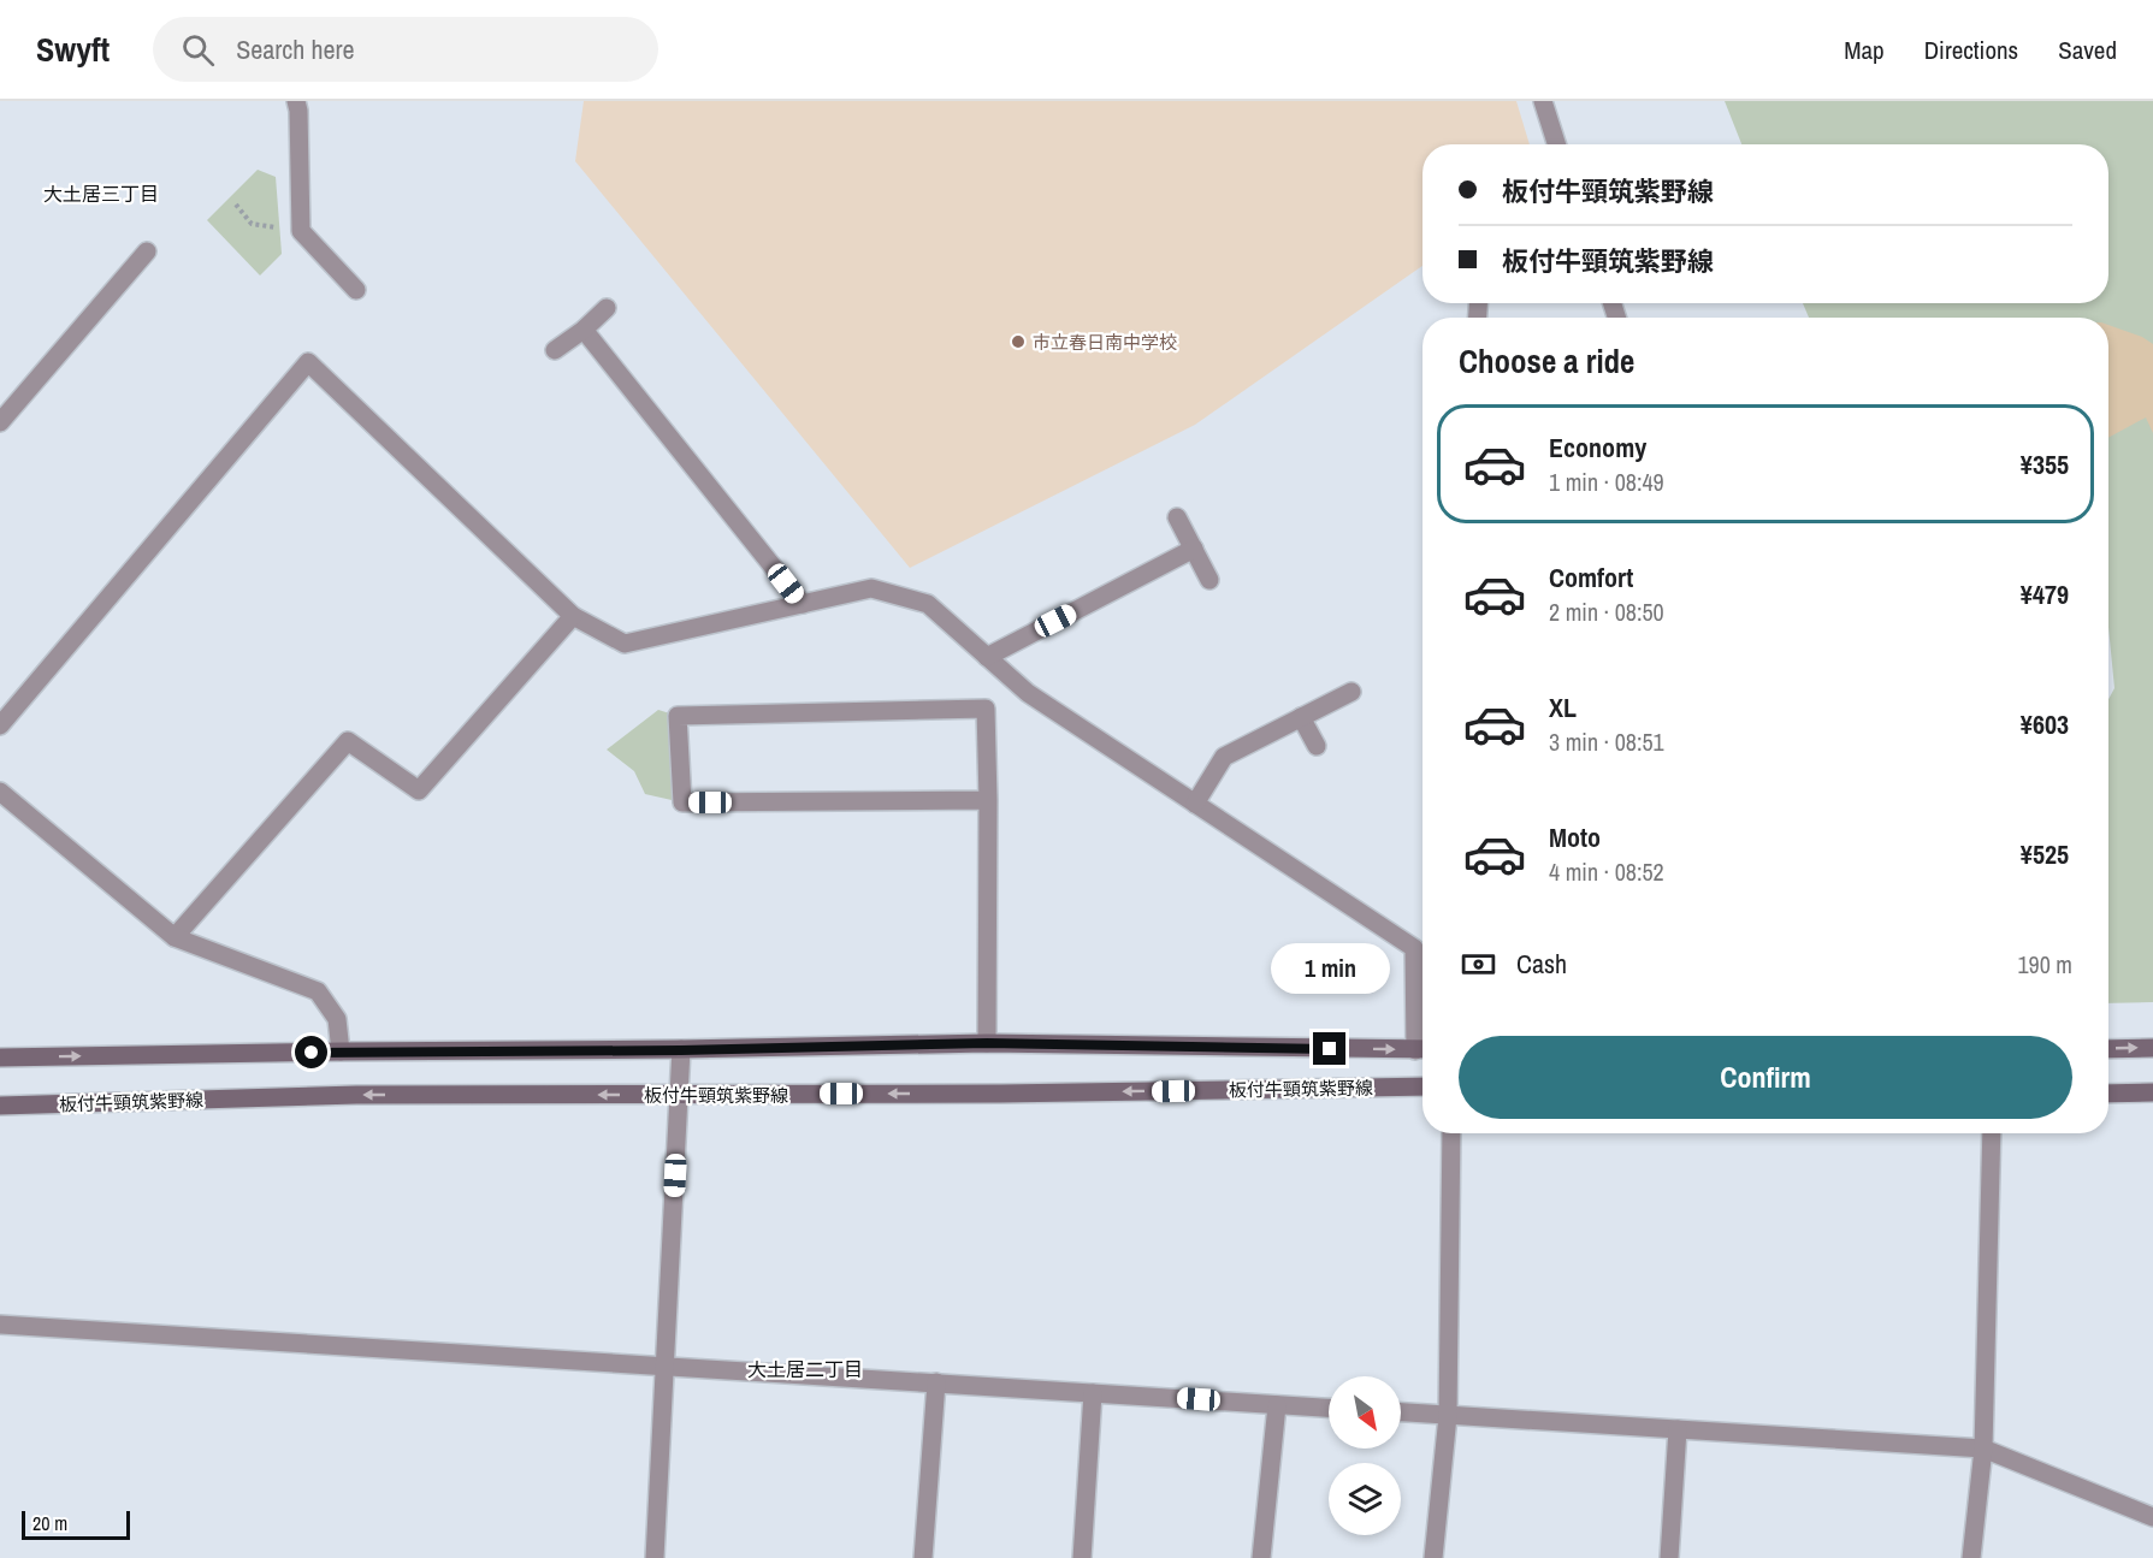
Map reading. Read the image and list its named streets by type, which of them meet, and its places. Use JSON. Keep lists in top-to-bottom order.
{
  "streets": {
    "main road": ["板付牛頸筑紫野線"]
  },
  "districts": ["大土居三丁目", "大土居二丁目"],
  "places": ["市立春日南中学校"],
  "scale_bar": "20 m",
  "north": "bottom right",
  "page": {
    "header": "Swyft",
    "search": "Search here",
    "nav": ["Map", "Directions", "Saved"],
    "banner": ["板付牛頸筑紫野線", "板付牛頸筑紫野線"],
    "heading": "Choose a ride",
    "list": [
      {
        "name": "Economy",
        "note": "1 min · 08:49",
        "value": "¥355"
      },
      {
        "name": "Comfort",
        "note": "2 min · 08:50",
        "value": "¥479"
      },
      {
        "name": "XL",
        "note": "3 min · 08:51",
        "value": "¥603"
      },
      {
        "name": "Moto",
        "note": "4 min · 08:52",
        "value": "¥525"
      }
    ],
    "pay": ["Cash", "190 m"],
    "bubble": "1 min",
    "buttons": "Confirm",
    "scale": "20 m"
  }
}
